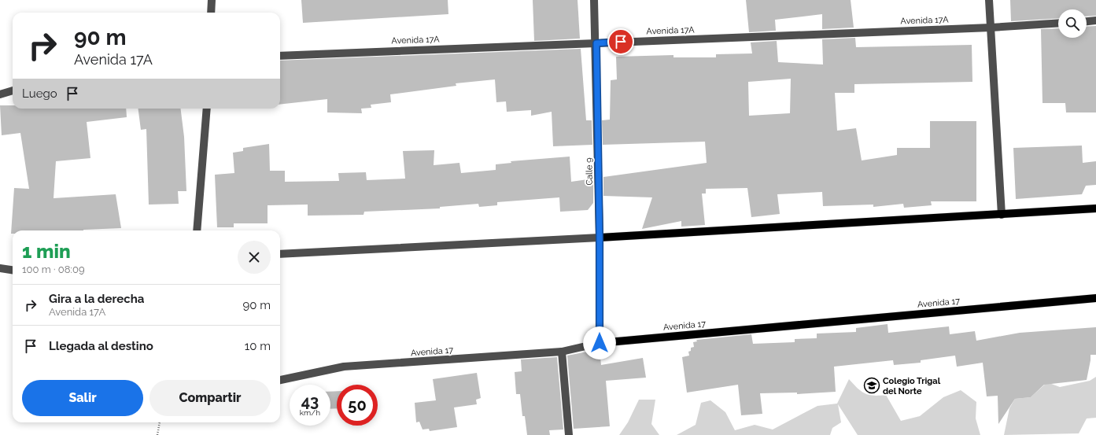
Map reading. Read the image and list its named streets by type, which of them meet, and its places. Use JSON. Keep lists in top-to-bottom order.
{
  "streets": {
    "main road": ["Calle 9", "Avenida 17"],
    "street": ["Avenida 17A"]
  },
  "crossings": [
    ["Avenida 17A", "Calle 9"],
    ["Calle 9", "Avenida 17"]
  ],
  "places": {
    "school or university": ["Colegio Trigal del Norte"]
  },
  "page": {
    "turn": ["90 m", "Avenida 17A"],
    "then": "Luego",
    "heading": ["1 min", "100 m · 08:09"],
    "list": [
      {
        "name": "Gira a la derecha",
        "note": "Avenida 17A",
        "value": "90 m"
      },
      {
        "name": "Llegada al destino",
        "value": "10 m"
      }
    ],
    "buttons": ["Salir", "Compartir"],
    "speed": "43 km/h",
    "limit": "50"
  }
}
